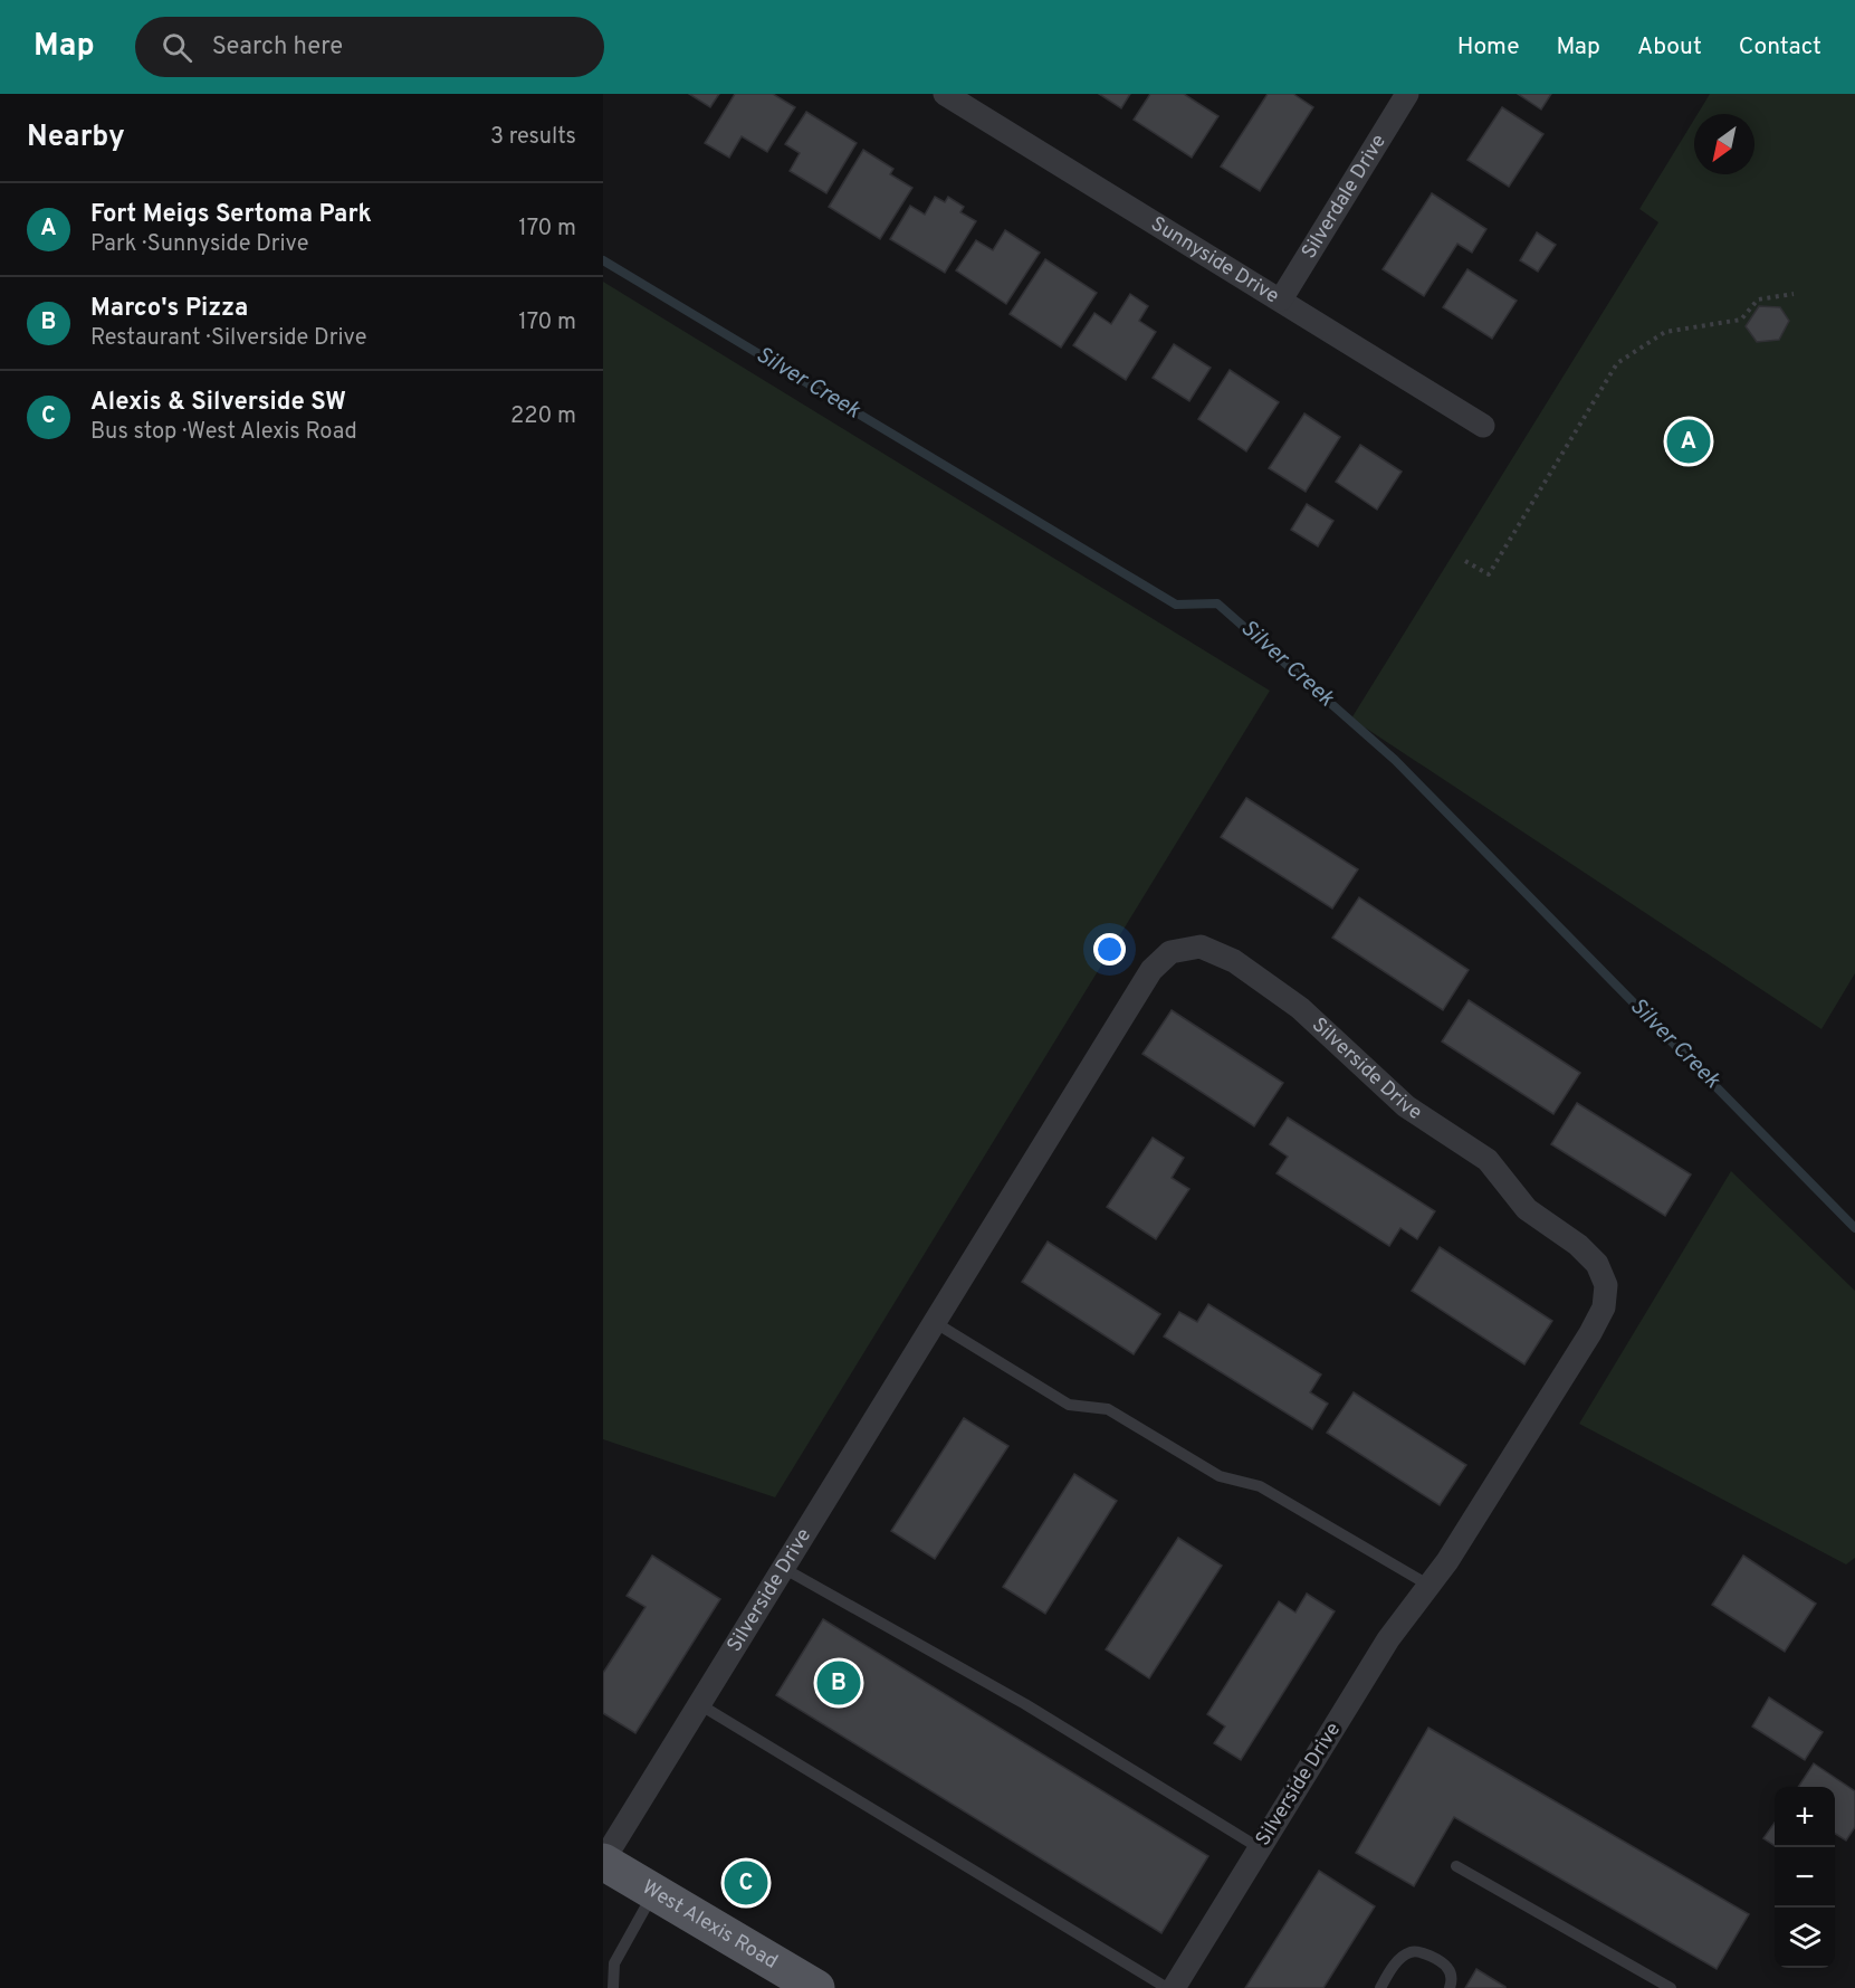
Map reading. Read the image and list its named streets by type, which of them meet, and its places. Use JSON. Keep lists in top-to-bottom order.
{
  "streets": {
    "main road": ["West Alexis Road"],
    "street": ["Silverdale Drive", "Sunnyside Drive", "Silverside Drive"]
  },
  "crossings": [
    ["Silverdale Drive", "Sunnyside Drive"],
    ["Silverside Drive", "West Alexis Road"]
  ],
  "water": ["Silver Creek"],
  "north": "bottom left",
  "page": {
    "header": "Map",
    "search": "Search here",
    "nav": [
      "Home",
      "Map",
      "About",
      "Contact"
    ],
    "heading": ["Nearby", "3 results"],
    "list": [
      {
        "mark": "A",
        "name": "Fort Meigs Sertoma Park",
        "note": "Park · Sunnyside Drive",
        "value": "170 m"
      },
      {
        "mark": "B",
        "name": "Marco's Pizza",
        "note": "Restaurant · Silverside Drive",
        "value": "170 m"
      },
      {
        "mark": "C",
        "name": "Alexis & Silverside SW",
        "note": "Bus stop · West Alexis Road",
        "value": "220 m"
      }
    ],
    "pins": ["A", "B", "C"],
    "map_buttons": ["+", "−"]
  }
}
